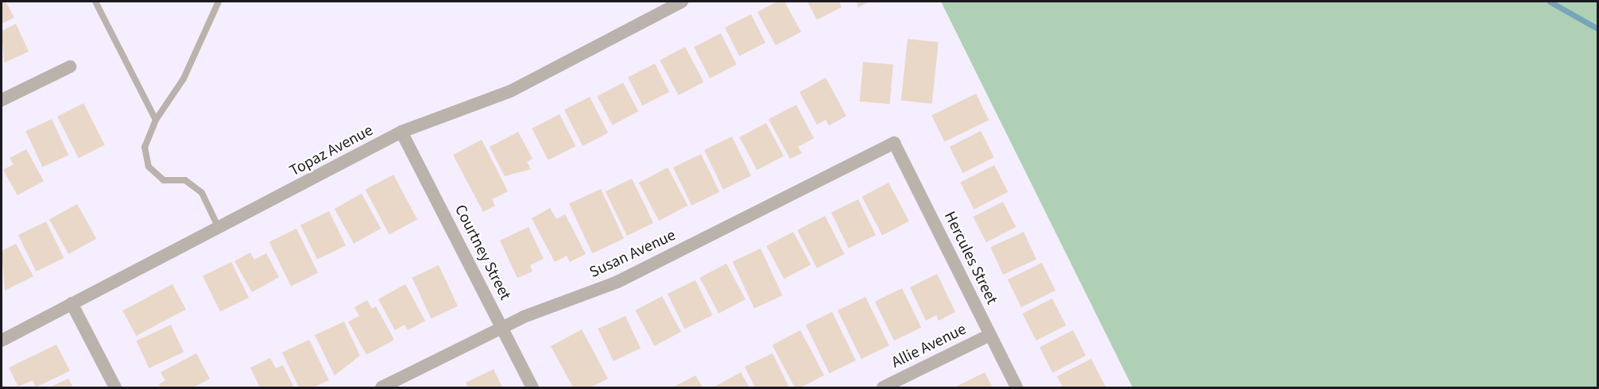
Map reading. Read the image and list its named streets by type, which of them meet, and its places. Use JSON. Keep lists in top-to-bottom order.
{
  "streets": {
    "street": [
      "Topaz Avenue",
      "Courtney Street",
      "Susan Avenue",
      "Hercules Street",
      "Allie Avenue"
    ]
  },
  "crossings": [
    ["Topaz Avenue", "Courtney Street"],
    ["Courtney Street", "Susan Avenue"],
    ["Susan Avenue", "Hercules Street"],
    ["Hercules Street", "Allie Avenue"]
  ]
}
